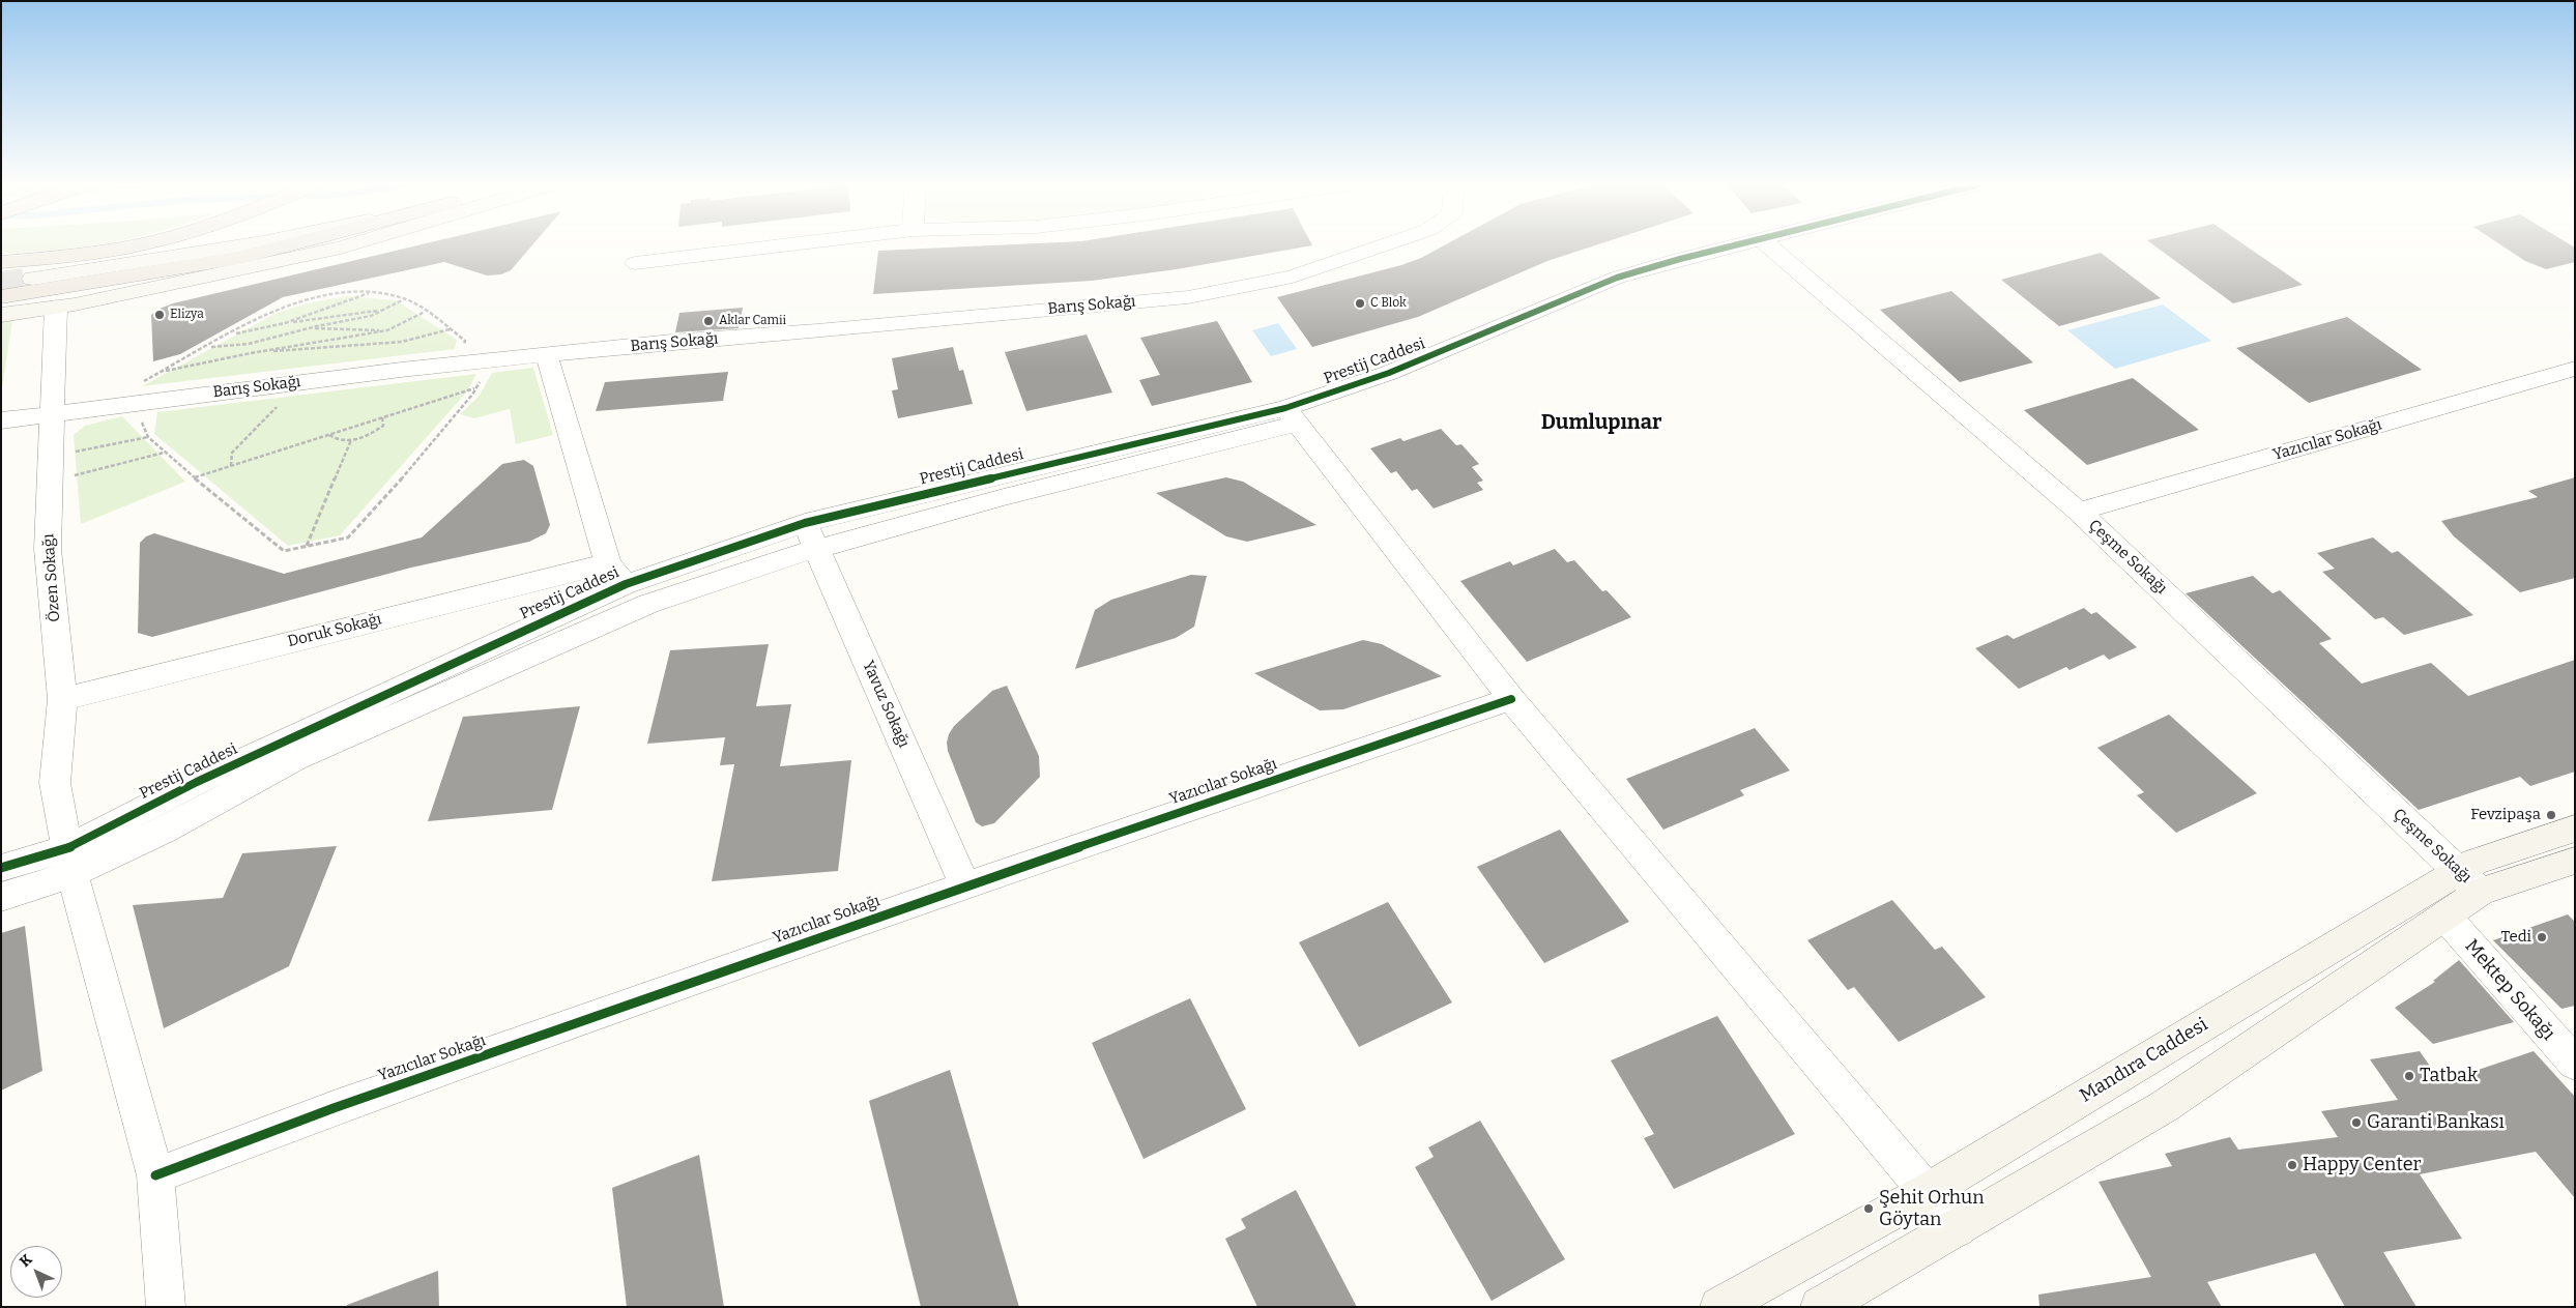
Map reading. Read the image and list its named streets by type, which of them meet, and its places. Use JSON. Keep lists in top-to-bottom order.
{
  "streets": {
    "main road": ["Mandıra Caddesi"],
    "street": [
      "Barış Sokağı",
      "Prestij Caddesi",
      "Yazıcılar Sokağı",
      "Çeşme Sokağı",
      "Özen Sokağı",
      "Doruk Sokağı",
      "Yavuz Sokağı",
      "Mektep Sokağı"
    ]
  },
  "crossings": [
    ["Barış Sokağı", "Özen Sokağı"],
    ["Prestij Caddesi", "Özen Sokağı"],
    ["Prestij Caddesi", "Doruk Sokağı"],
    ["Prestij Caddesi", "Yavuz Sokağı"],
    ["Yazıcılar Sokağı", "Çeşme Sokağı"],
    ["Yazıcılar Sokağı", "Özen Sokağı"],
    ["Yazıcılar Sokağı", "Yavuz Sokağı"],
    ["Çeşme Sokağı", "Mandıra Caddesi"],
    ["Özen Sokağı", "Doruk Sokağı"],
    ["Mektep Sokağı", "Mandıra Caddesi"]
  ],
  "districts": ["Dumlupınar"],
  "places": [
    "C Blok",
    "Elizya",
    "Aklar Camii",
    "Fevzipaşa",
    "Tedi",
    "Tatbak",
    "Garanti Bankası",
    "Happy Center",
    "Şehit Orhun Göytan"
  ],
  "north": "top left"
}
